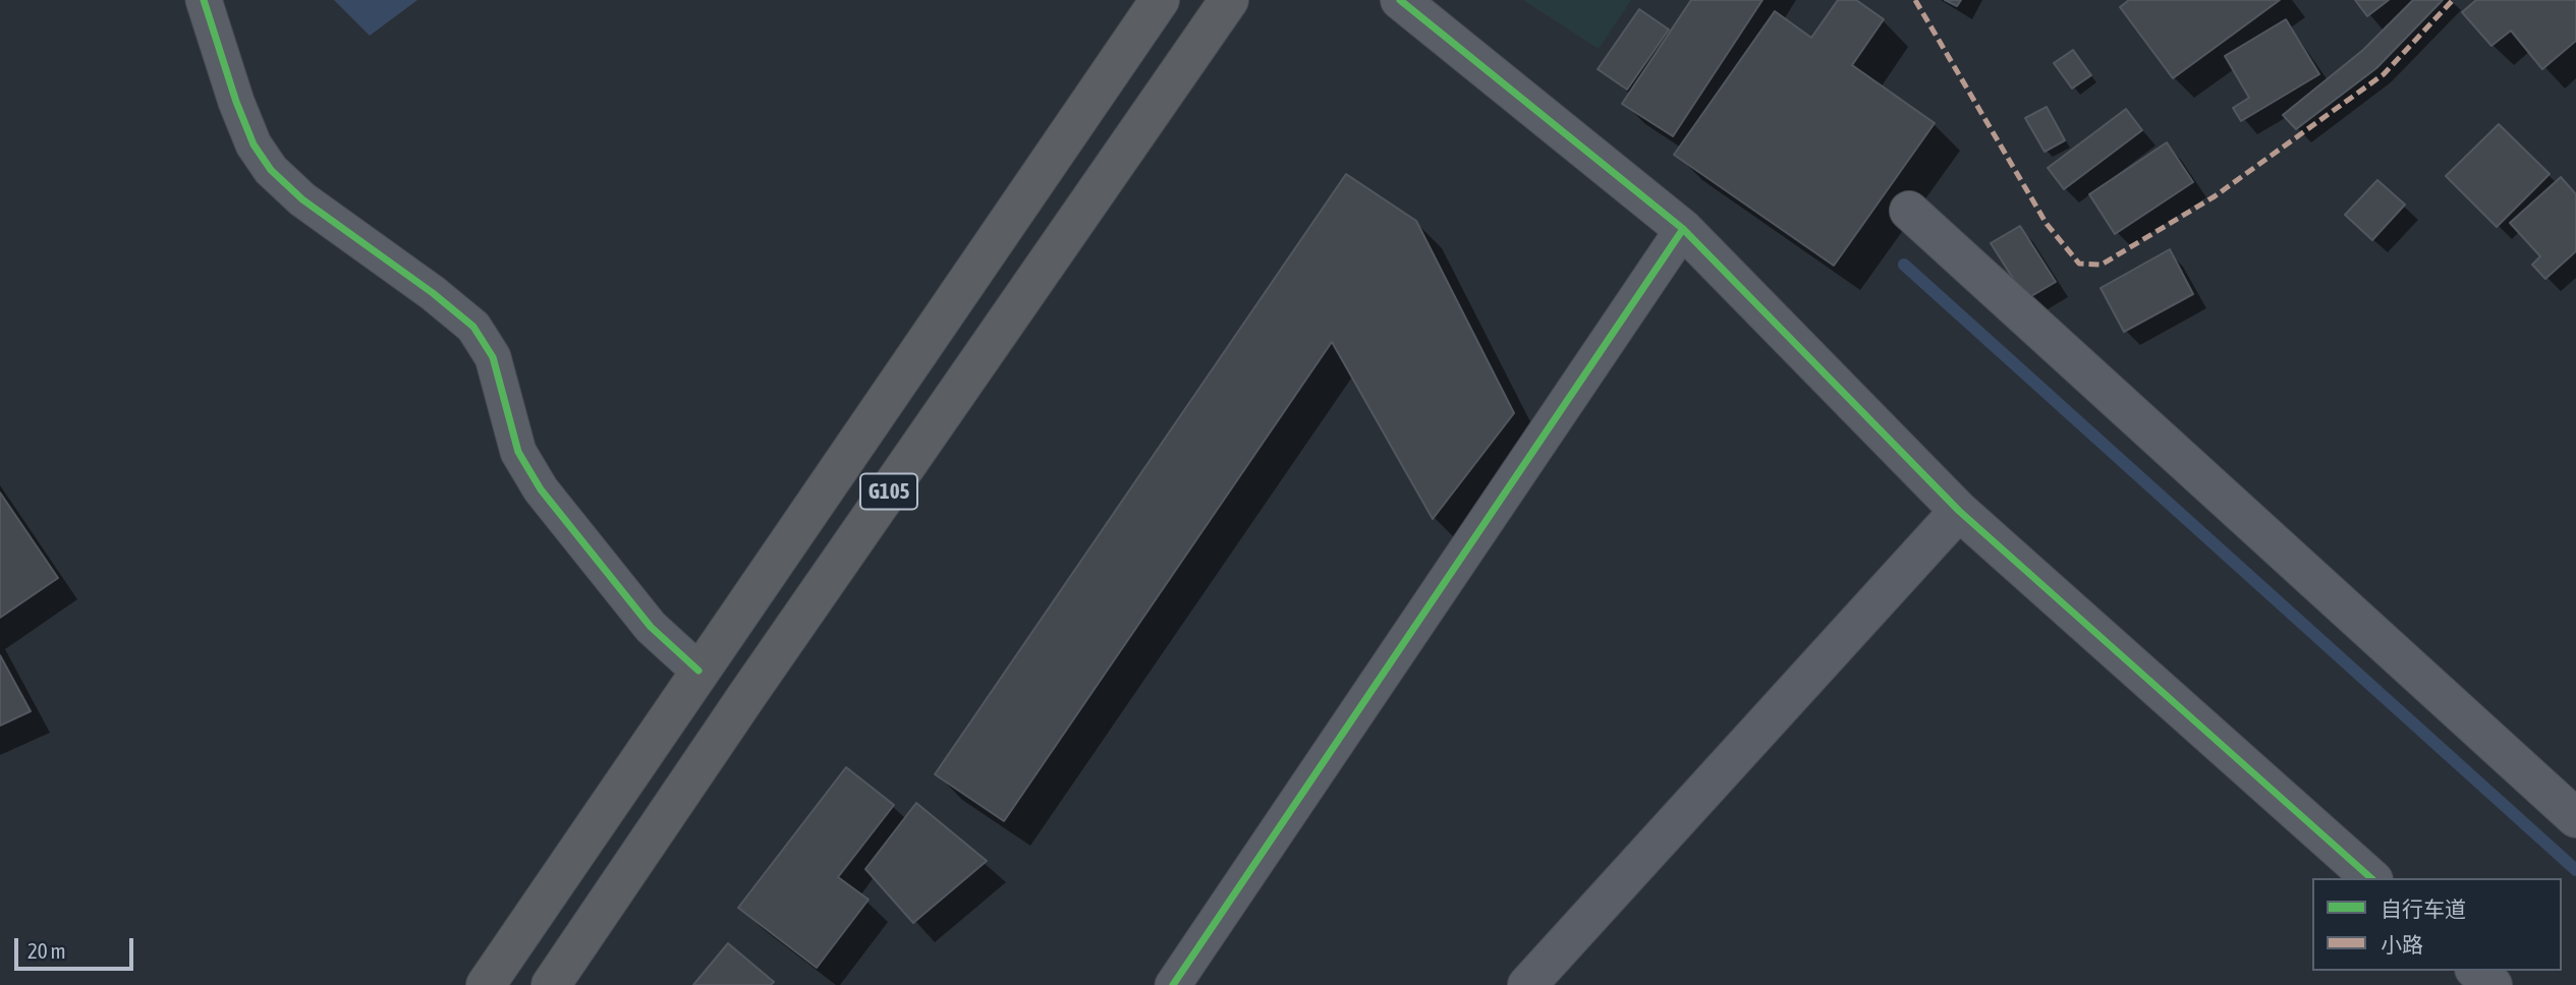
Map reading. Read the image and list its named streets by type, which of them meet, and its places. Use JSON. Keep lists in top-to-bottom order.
{
  "streets": {
    "highway": ["G105"]
  },
  "legend": ["自行车道", "小路"],
  "scale_bar": "20 m"
}
